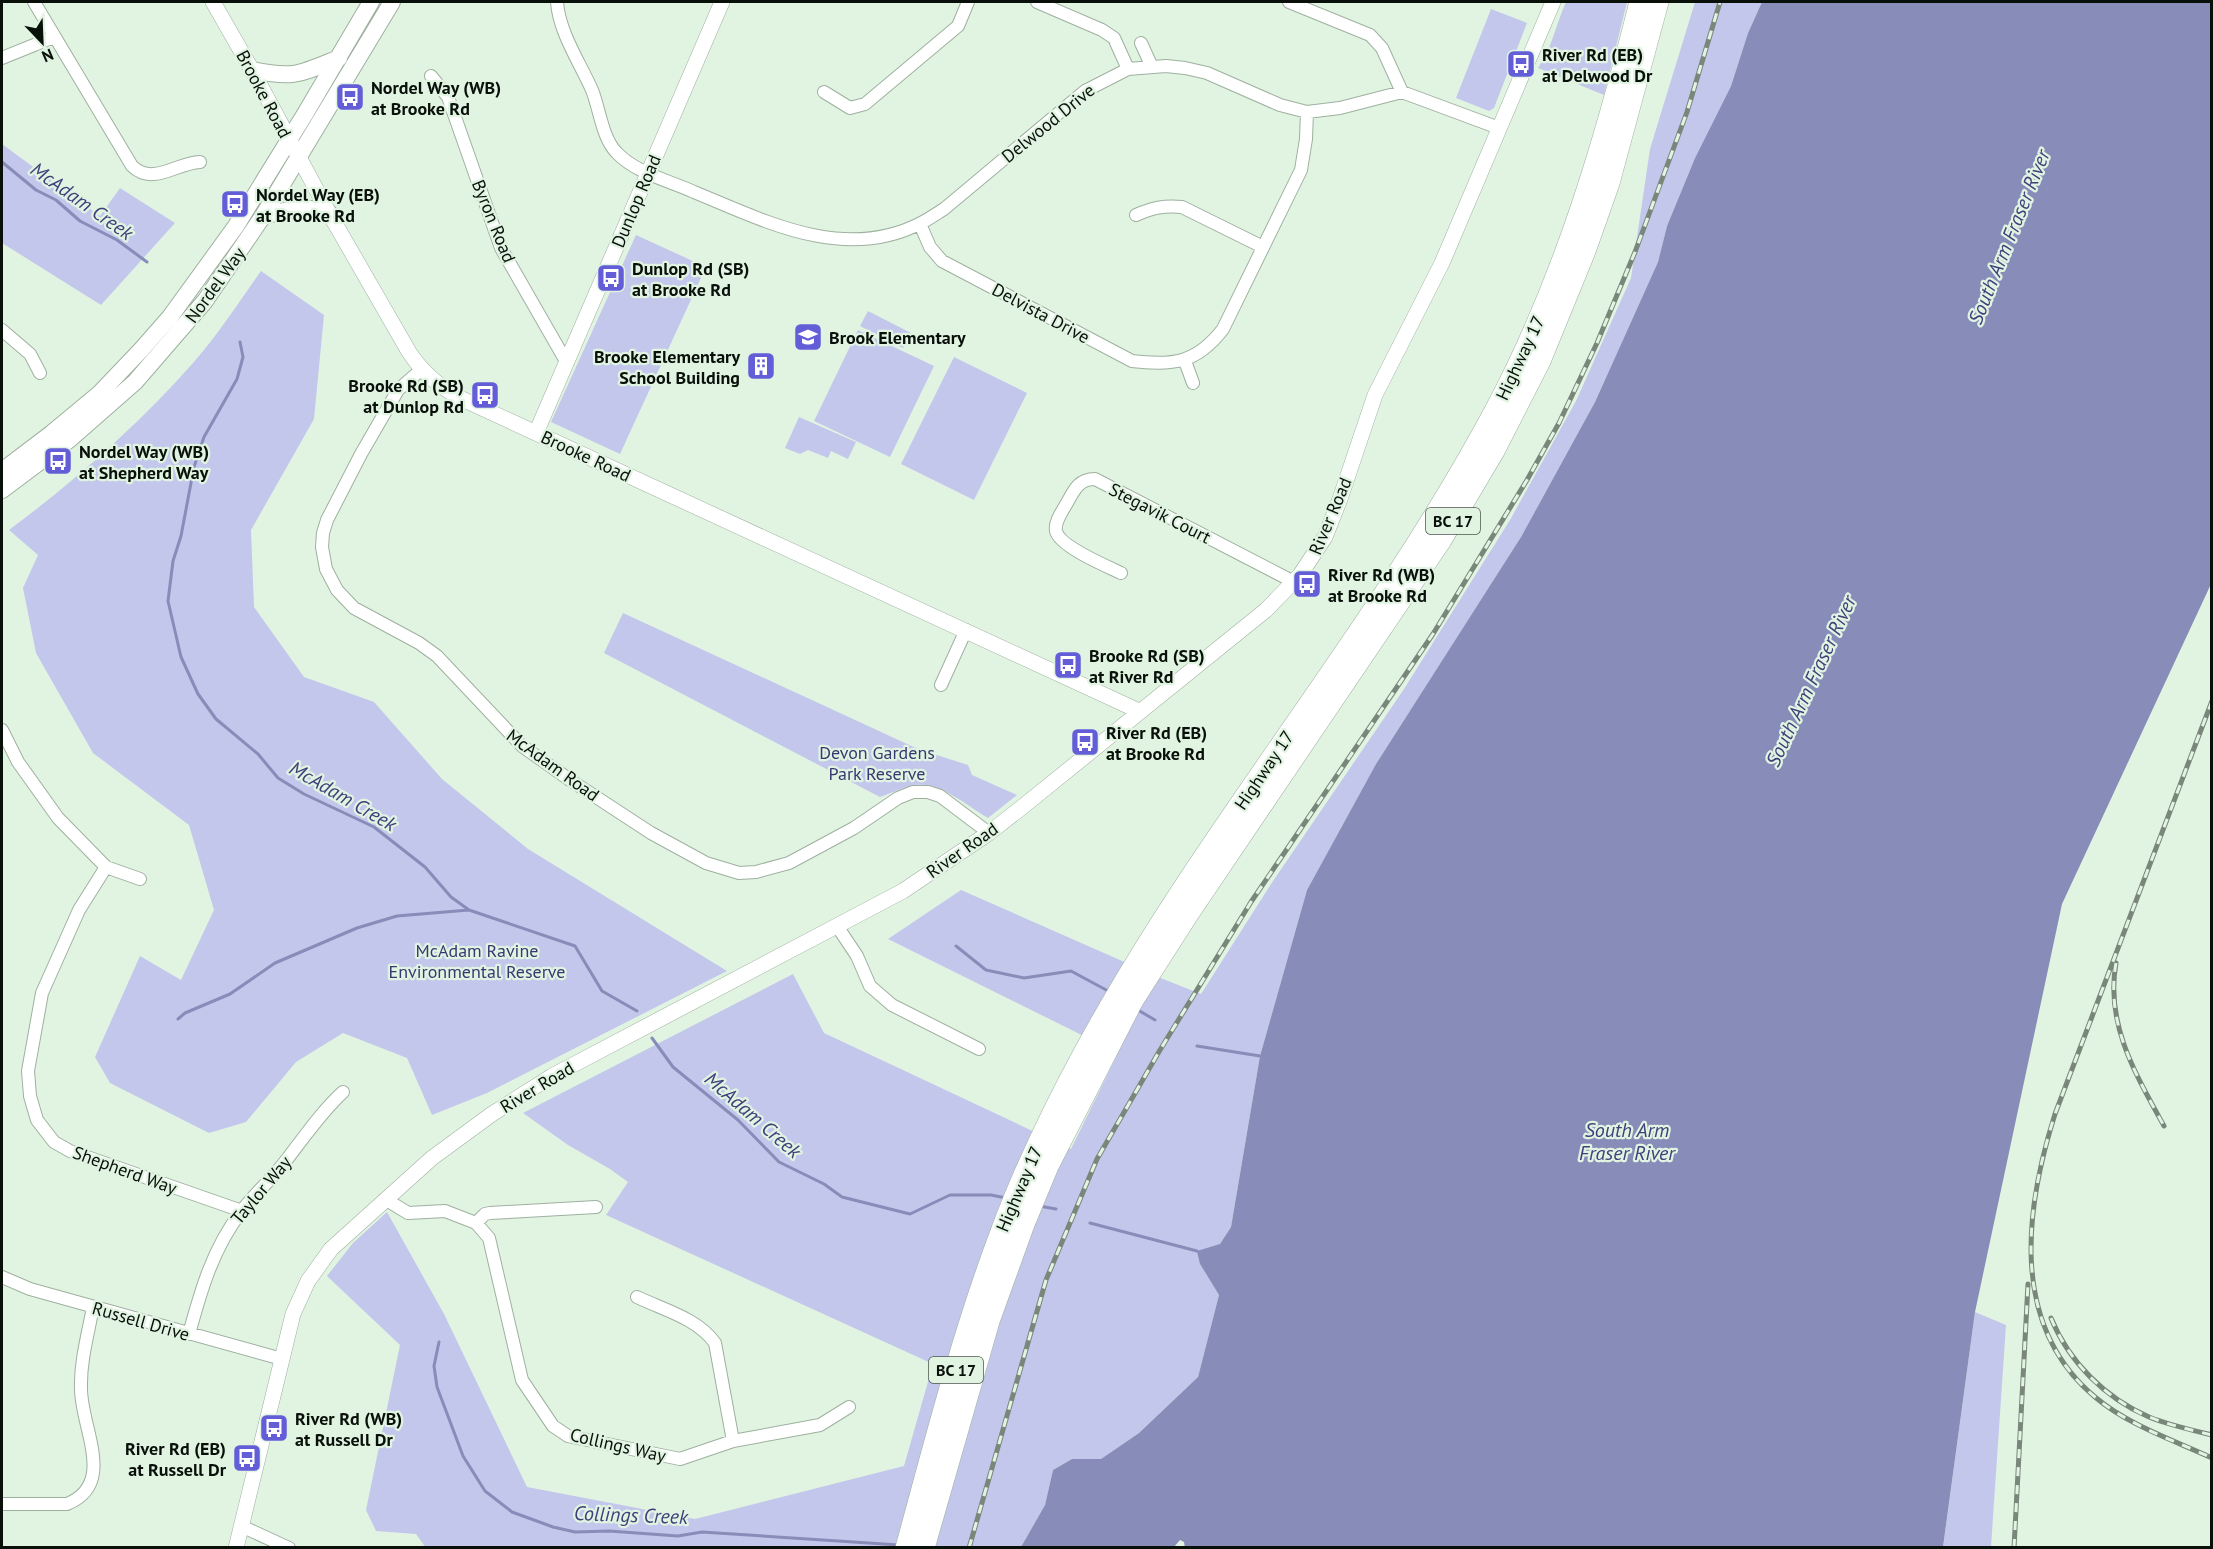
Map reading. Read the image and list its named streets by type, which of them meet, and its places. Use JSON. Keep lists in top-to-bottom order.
{
  "streets": {
    "highway": ["Highway 17", "BC 17"],
    "main road": ["Nordel Way"],
    "street": [
      "Brooke Road",
      "Delwood Drive",
      "Dunlop Road",
      "Byron Road",
      "Delvista Drive",
      "Stegavik Court",
      "River Road",
      "McAdam Road",
      "Shepherd Way",
      "Taylor Way",
      "Russell Drive",
      "Collings Way"
    ]
  },
  "crossings": [
    ["Brooke Road", "Dunlop Road"],
    ["Brooke Road", "Nordel Way"],
    ["Brooke Road", "River Road"],
    ["Brooke Road", "McAdam Road"],
    ["Delwood Drive", "Dunlop Road"],
    ["Delwood Drive", "Delvista Drive"],
    ["Dunlop Road", "Byron Road"],
    ["Stegavik Court", "River Road"],
    ["River Road", "McAdam Road"],
    ["River Road", "Russell Drive"],
    ["Shepherd Way", "Taylor Way"],
    ["Taylor Way", "Russell Drive"]
  ],
  "water": ["McAdam Creek", "South Arm Fraser River", "Collings Creek"],
  "parks": ["Devon Gardens Park Reserve", "McAdam Ravine Environmental Reserve"],
  "places": {
    "bus stop": [
      "River Rd (EB) at Delwood Dr",
      "Nordel Way (WB) at Brooke Rd",
      "Nordel Way (EB) at Brooke Rd",
      "Dunlop Rd (SB) at Brooke Rd",
      "Brooke Rd (SB) at Dunlop Rd",
      "Nordel Way (WB) at Shepherd Way",
      "River Rd (WB) at Brooke Rd",
      "Brooke Rd (SB) at River Rd",
      "River Rd (EB) at Brooke Rd",
      "River Rd (WB) at Russell Dr",
      "River Rd (EB) at Russell Dr"
    ],
    "school or university": ["Brook Elementary"],
    "building": ["Brooke Elementary School Building"]
  },
  "north": "bottom right"
}
